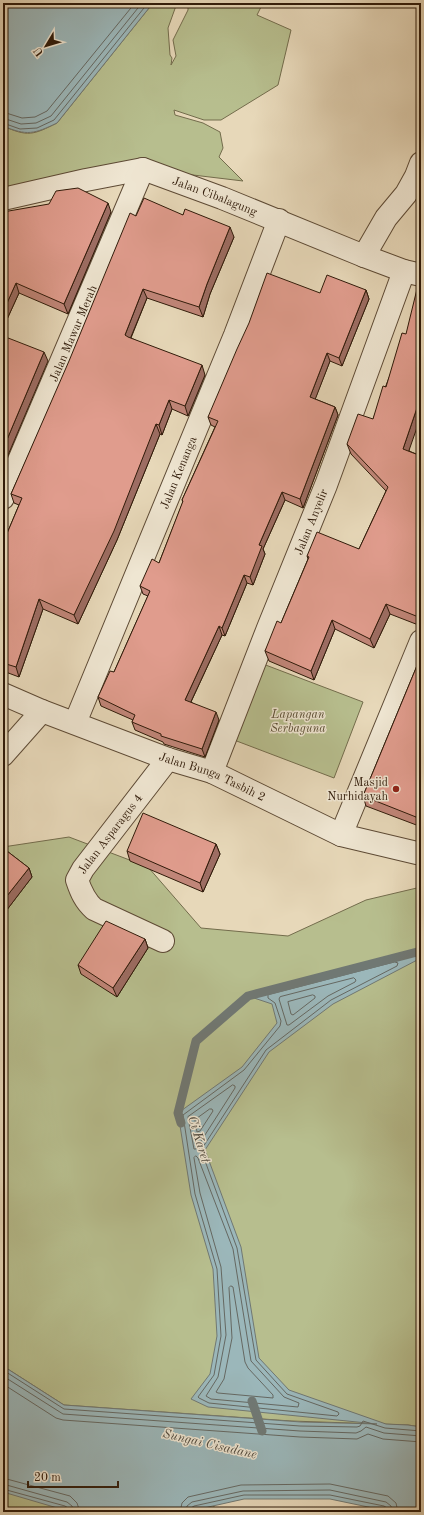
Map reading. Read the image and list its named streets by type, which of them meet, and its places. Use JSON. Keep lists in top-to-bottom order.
{
  "streets": {
    "street": [
      "Jalan Cibalagung",
      "Jalan Mawar Merah",
      "Jalan Kenanga",
      "Jalan Anyelir",
      "Jalan Bunga Tasbih 2",
      "Jalan Asparagus 4"
    ]
  },
  "crossings": [
    ["Jalan Cibalagung", "Jalan Mawar Merah"],
    ["Jalan Cibalagung", "Jalan Kenanga"],
    ["Jalan Cibalagung", "Jalan Anyelir"],
    ["Jalan Kenanga", "Jalan Bunga Tasbih 2"],
    ["Jalan Anyelir", "Jalan Bunga Tasbih 2"],
    ["Jalan Bunga Tasbih 2", "Jalan Asparagus 4"]
  ],
  "water": ["Ci Karet", "Sungai Cisadane"],
  "parks": ["Lapangan Serbaguna"],
  "places": ["Masjid Nurhidayah"],
  "scale_bar": "20 m",
  "north": "bottom left"
}
